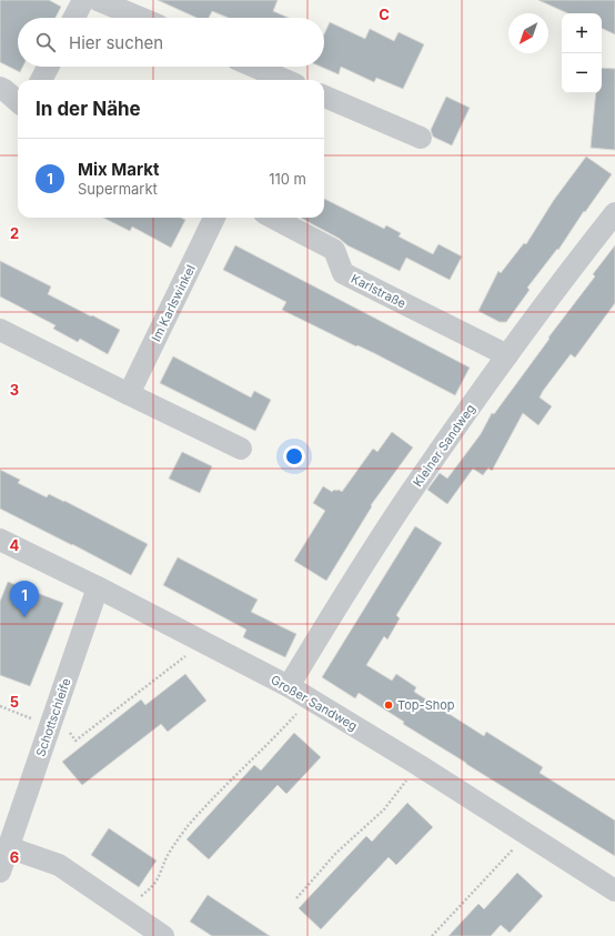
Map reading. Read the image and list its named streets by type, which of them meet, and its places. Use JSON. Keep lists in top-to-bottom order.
{
  "streets": {
    "street": [
      "Karlstraße",
      "Im Karlswinkel",
      "Kleiner Sandweg",
      "Großer Sandweg",
      "Schottschleife"
    ]
  },
  "crossings": [
    ["Karlstraße", "Kleiner Sandweg"],
    ["Kleiner Sandweg", "Großer Sandweg"],
    ["Großer Sandweg", "Schottschleife"]
  ],
  "places": ["Top-Shop"],
  "north": "bottom left",
  "page": {
    "map_buttons": ["+", "−"],
    "search": "Hier suchen",
    "heading": "In der Nähe",
    "list": [
      {
        "mark": "1",
        "name": "Mix Markt",
        "note": "Supermarkt",
        "value": "110 m"
      }
    ],
    "pins": "1"
  },
  "grid": {
    "columns": ["C"],
    "rows": [
      "2",
      "3",
      "4",
      "5",
      "6"
    ]
  }
}
